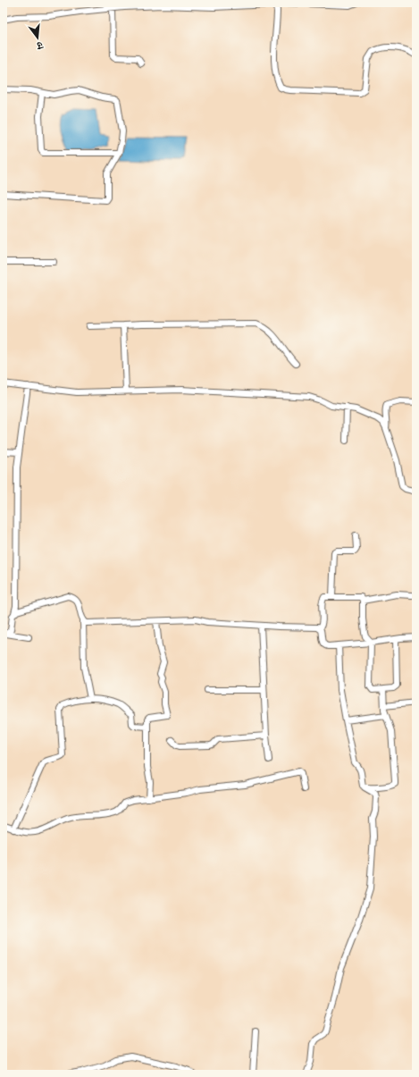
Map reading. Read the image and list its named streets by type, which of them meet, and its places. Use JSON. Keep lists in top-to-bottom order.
{
  "north": "bottom"
}
